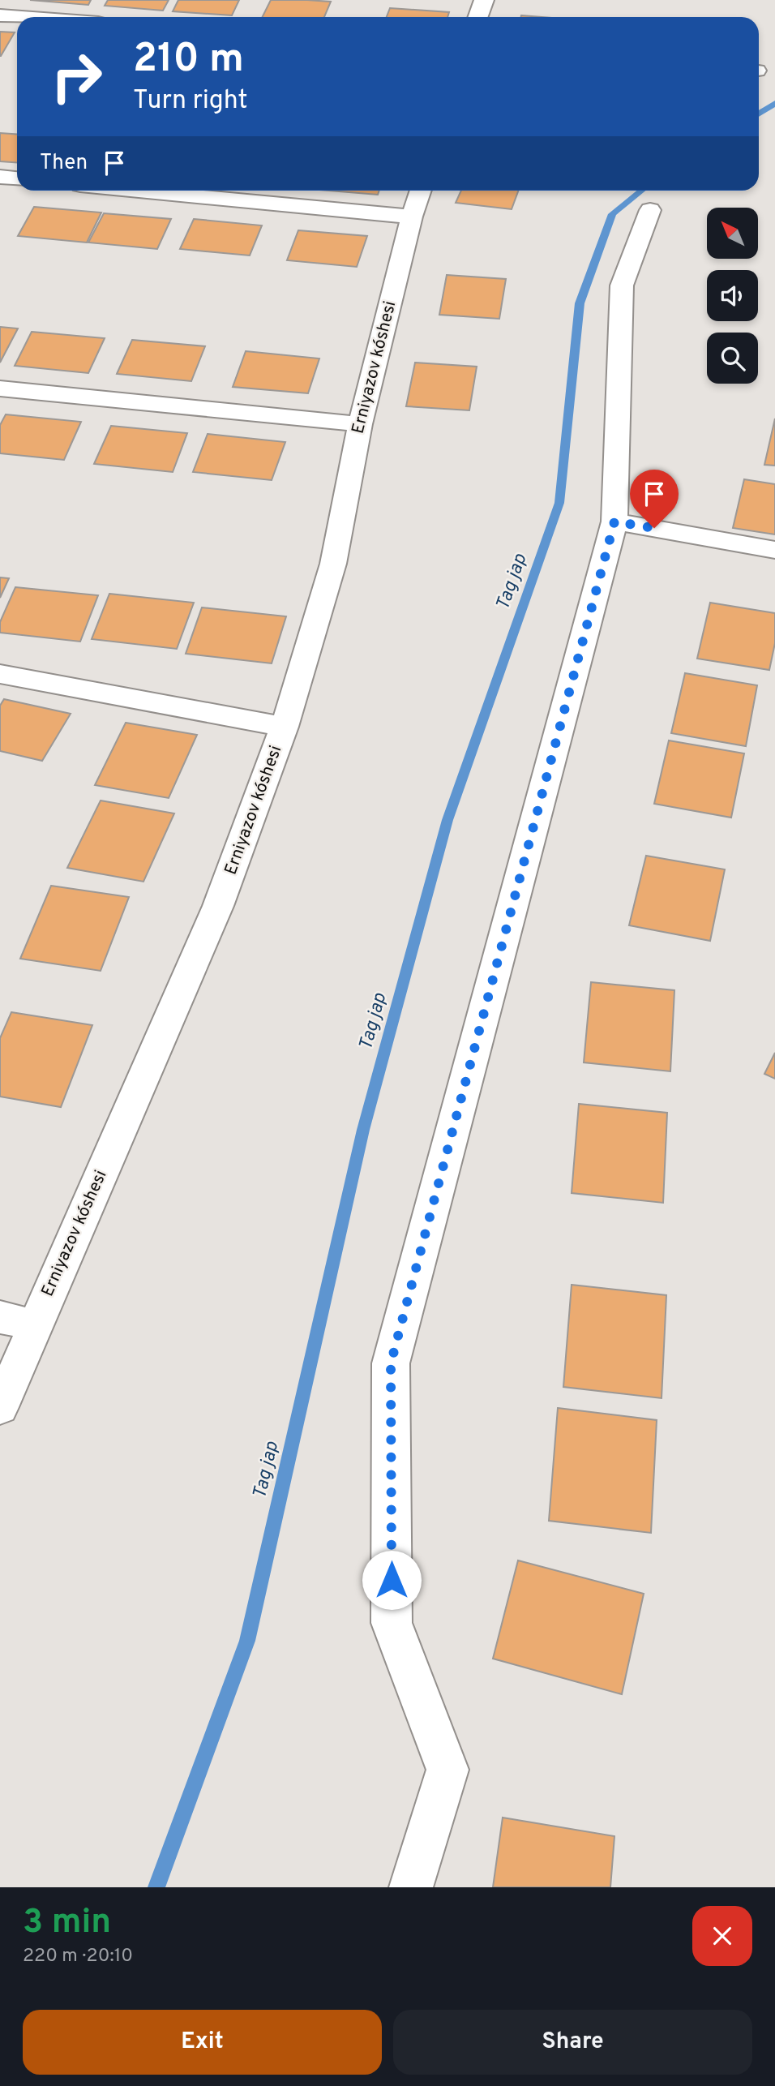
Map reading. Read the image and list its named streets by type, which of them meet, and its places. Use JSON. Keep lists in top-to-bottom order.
{
  "streets": {
    "street": ["Erniyazov kóshesi"]
  },
  "water": ["Tag jap"],
  "north": "top left",
  "page": {
    "turn": ["210 m", "Turn right"],
    "then": "Then",
    "heading": ["3 min", "220 m · 20:10"],
    "buttons": ["Exit", "Share"]
  }
}
